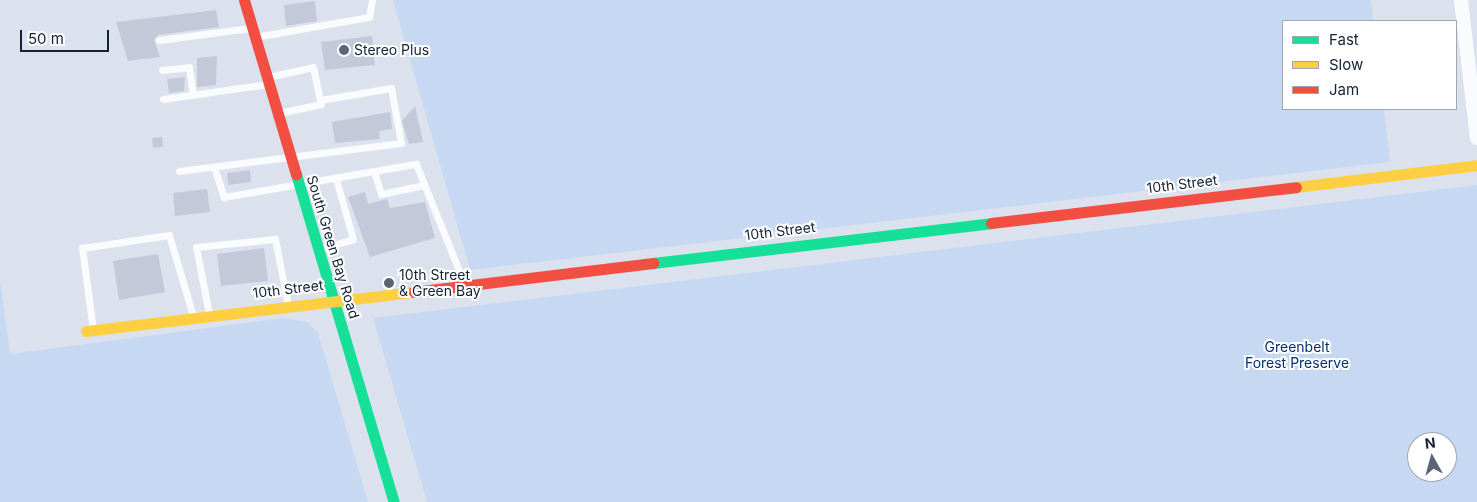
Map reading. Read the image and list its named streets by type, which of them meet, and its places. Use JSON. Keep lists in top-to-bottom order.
{
  "streets": {
    "street": ["10th Street", "South Green Bay Road"]
  },
  "crossings": [
    ["10th Street", "South Green Bay Road"]
  ],
  "parks": ["Greenbelt Forest Preserve"],
  "places": ["Stereo Plus", "10th Street & Green Bay"],
  "legend": ["Fast", "Slow", "Jam"],
  "scale_bar": "50 m",
  "north": "top"
}
